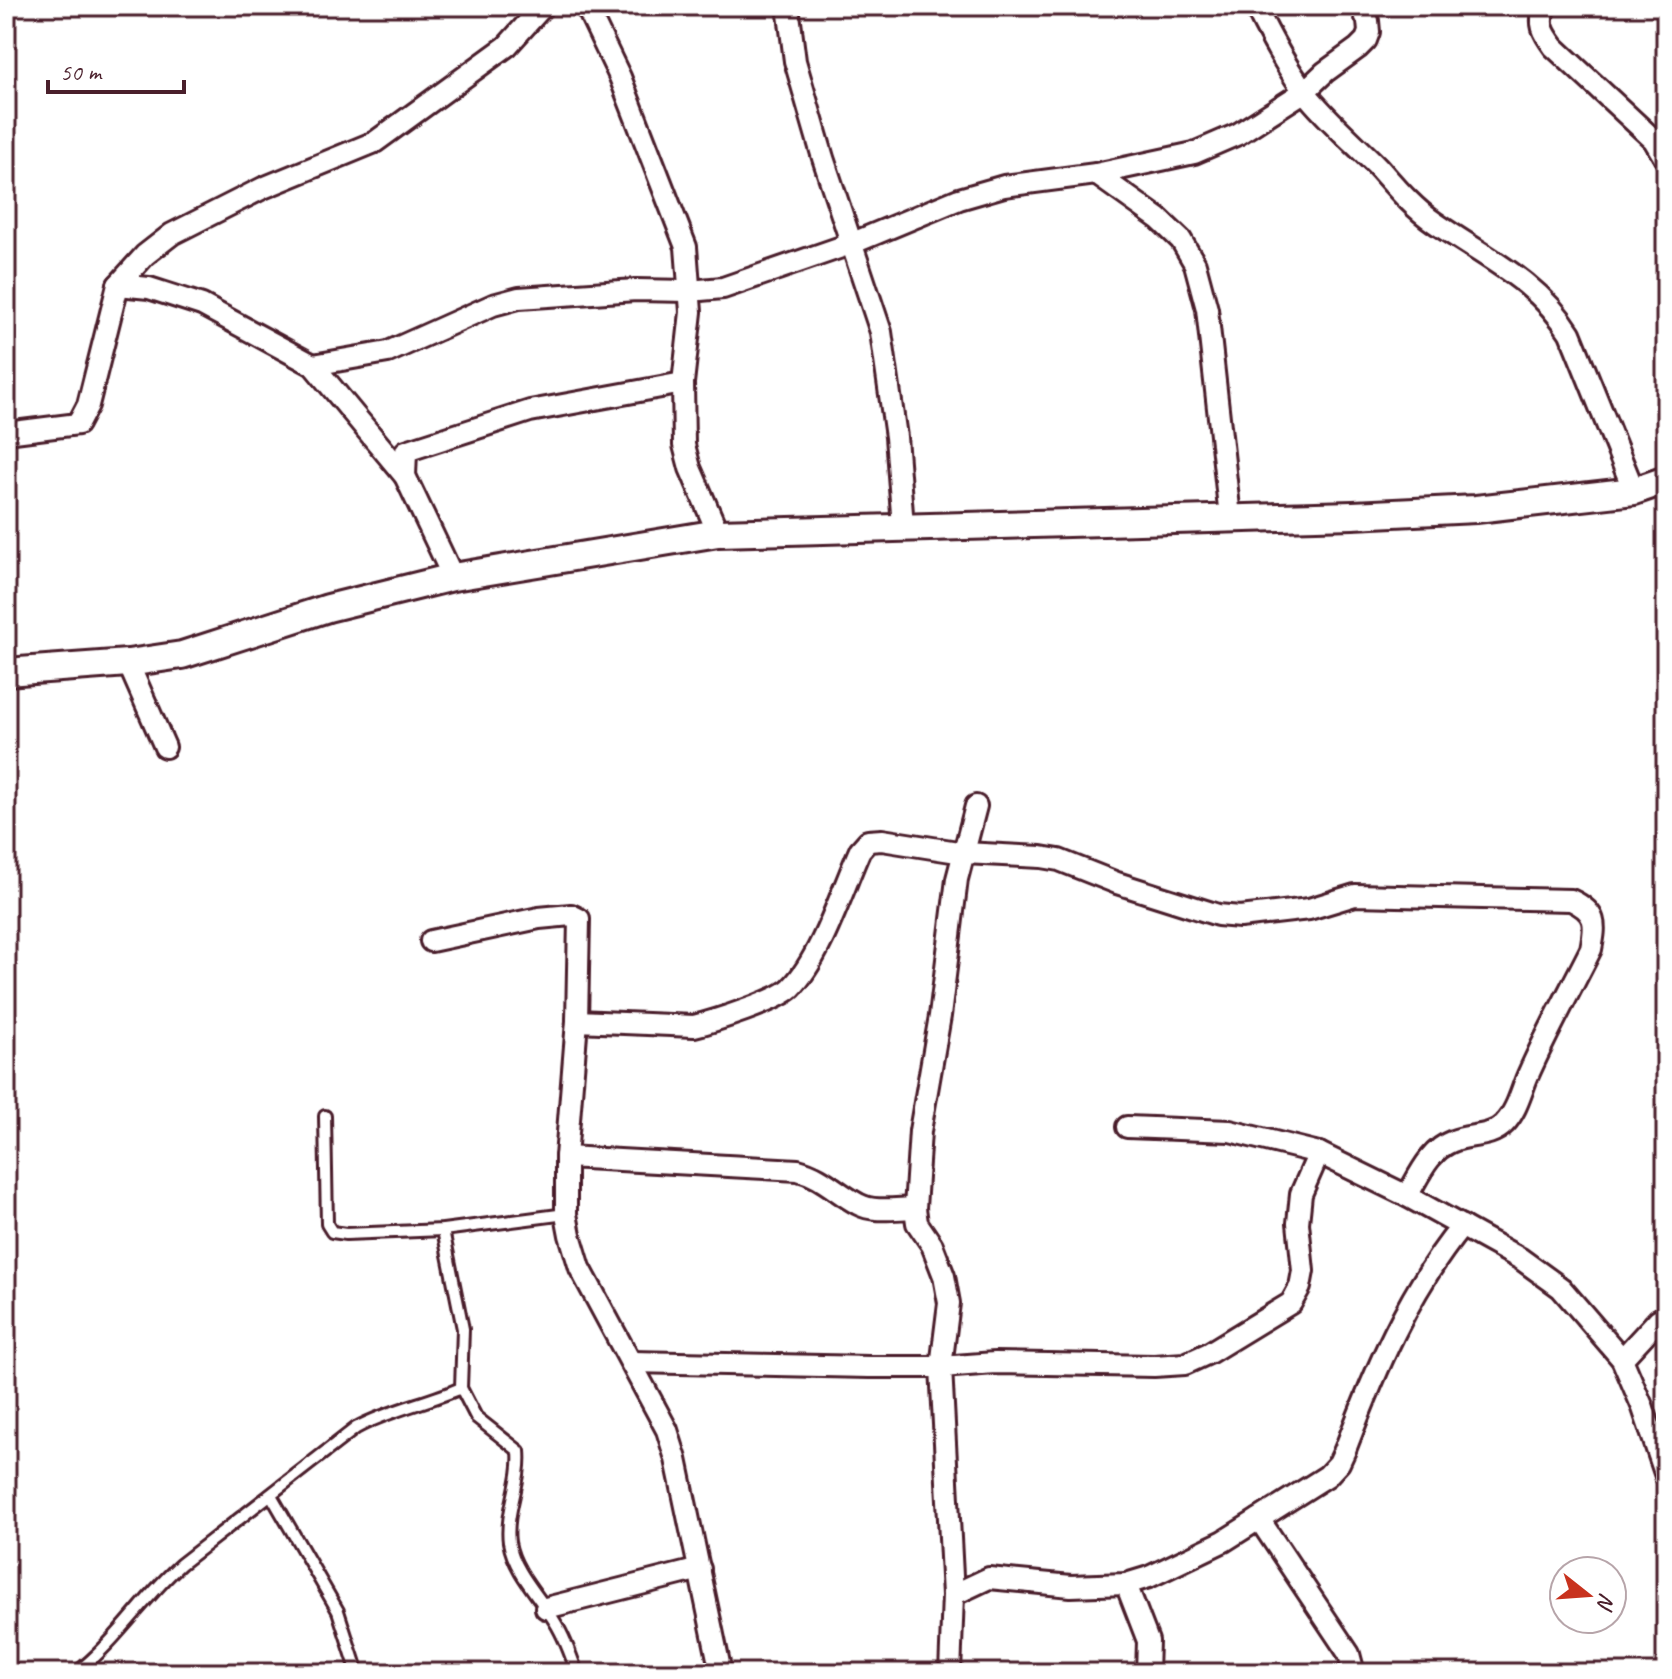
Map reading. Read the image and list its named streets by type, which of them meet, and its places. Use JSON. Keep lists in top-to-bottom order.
{
  "scale_bar": "50 m",
  "north": "right"
}
